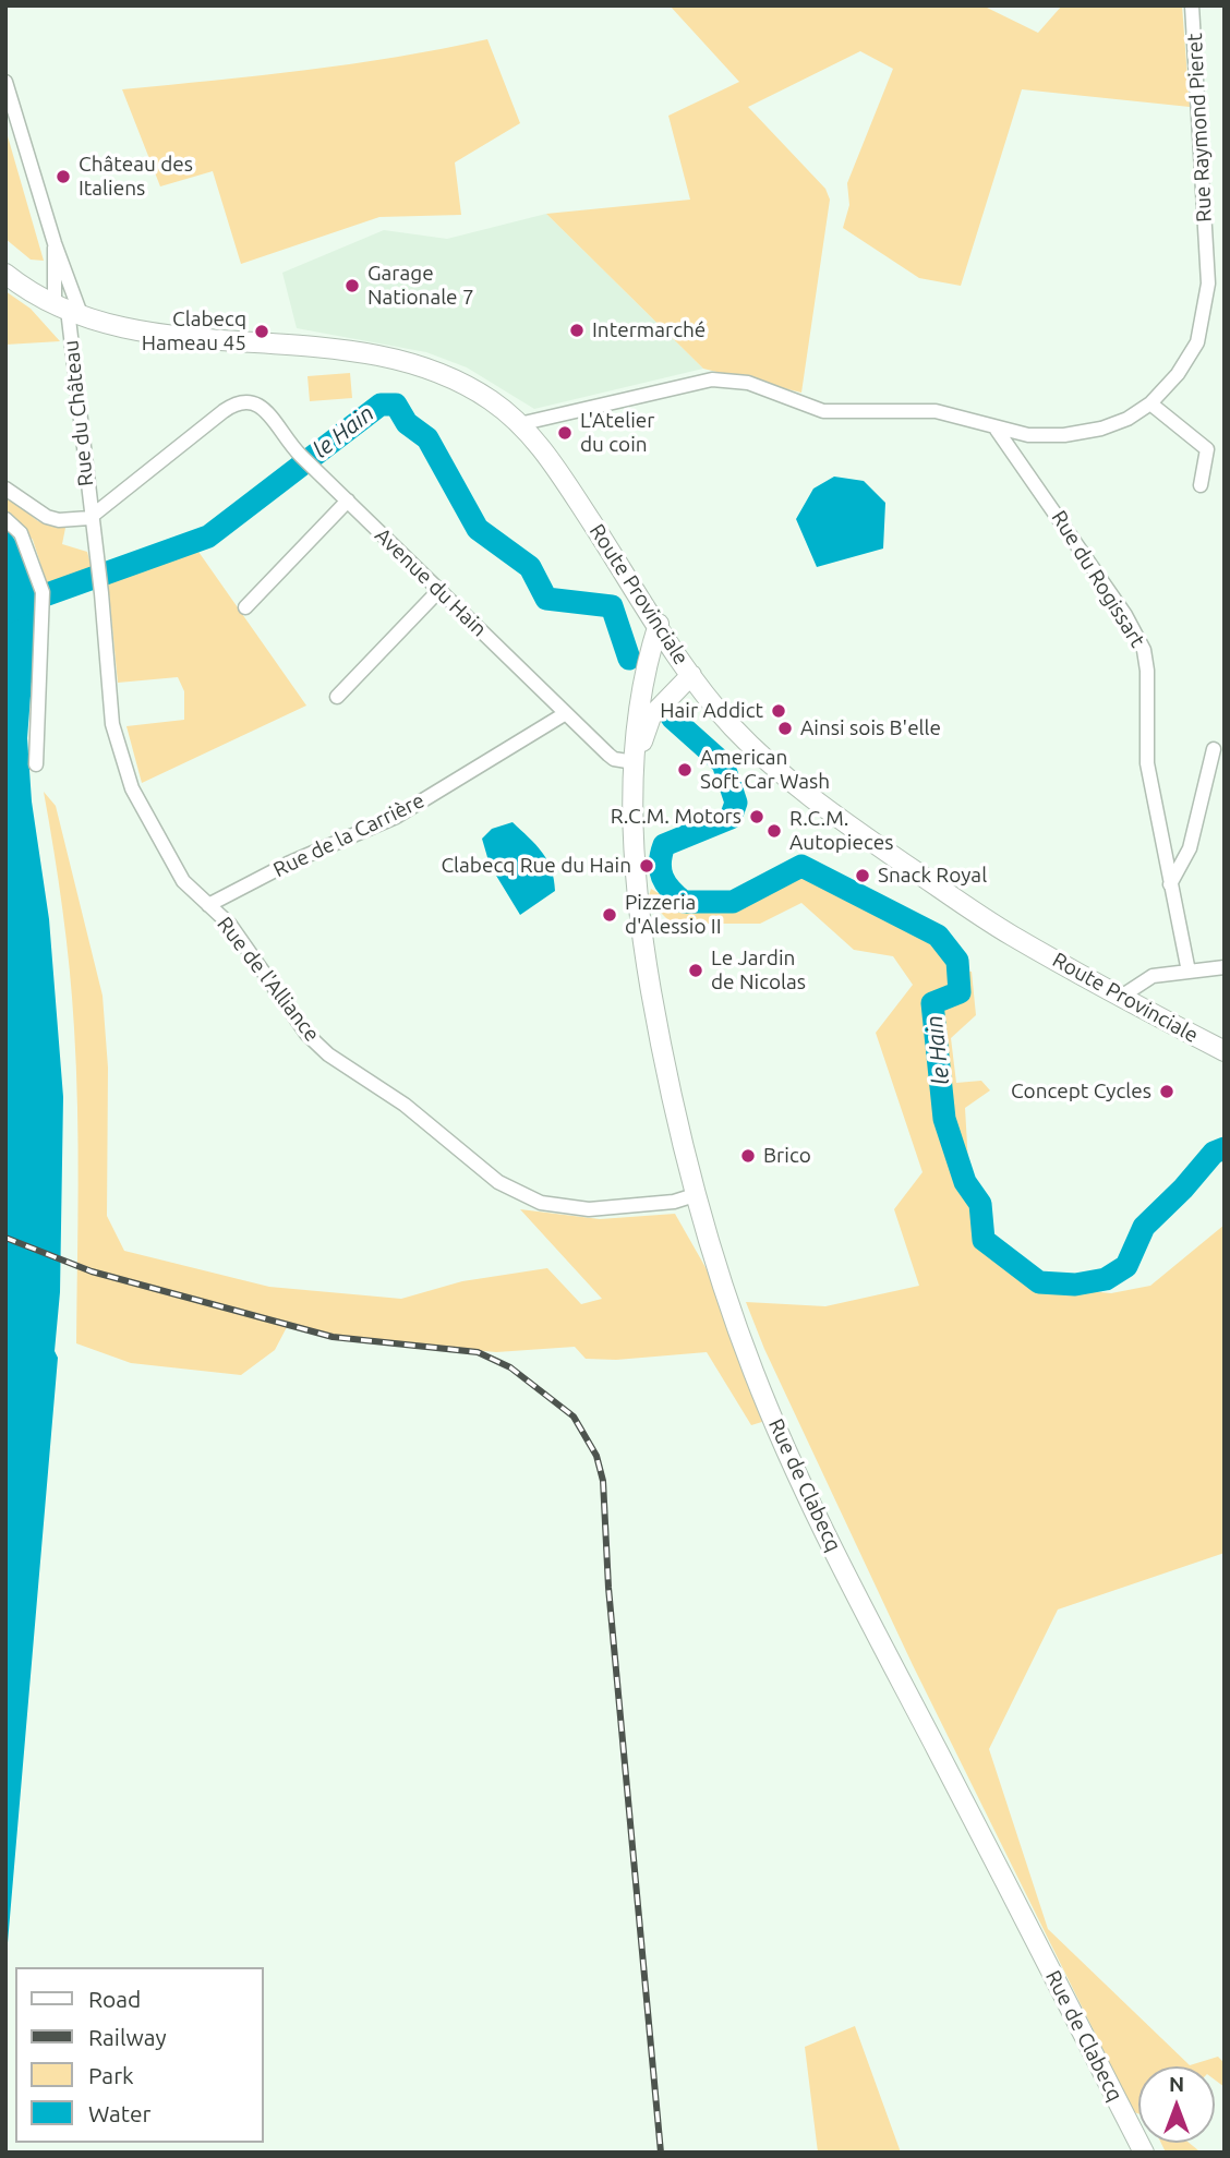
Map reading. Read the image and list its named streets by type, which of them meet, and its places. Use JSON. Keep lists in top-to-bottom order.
{
  "streets": {
    "street": [
      "Rue Raymond Pieret",
      "Rue du Château",
      "Rue du Rogissart",
      "Avenue du Hain",
      "Route Provinciale",
      "Rue de la Carrière",
      "Rue de l'Alliance",
      "Rue de Clabecq"
    ]
  },
  "crossings": [
    ["Rue Raymond Pieret", "Rue du Rogissart"],
    ["Rue Raymond Pieret", "Route Provinciale"],
    ["Rue du Château", "Avenue du Hain"],
    ["Rue du Château", "Route Provinciale"],
    ["Rue du Château", "Rue de l'Alliance"],
    ["Avenue du Hain", "Rue de la Carrière"],
    ["Avenue du Hain", "Rue de l'Alliance"],
    ["Avenue du Hain", "Rue de Clabecq"],
    ["Route Provinciale", "Rue de Clabecq"],
    ["Rue de la Carrière", "Rue de l'Alliance"],
    ["Rue de l'Alliance", "Rue de Clabecq"]
  ],
  "water": ["le Hain"],
  "places": [
    "Château des Italiens",
    "Garage Nationale 7",
    "Intermarché",
    "Clabecq Hameau 45",
    "L'Atelier du coin",
    "Hair Addict",
    "Ainsi sois B'elle",
    "American Soft Car Wash",
    "R.C.M. Motors",
    "R.C.M. Autopieces",
    "Clabecq Rue du Hain",
    "Snack Royal",
    "Pizzeria d'Alessio II",
    "Le Jardin de Nicolas",
    "Concept Cycles",
    "Brico"
  ],
  "legend": [
    "Road",
    "Railway",
    "Park",
    "Water"
  ],
  "north": "top"
}
